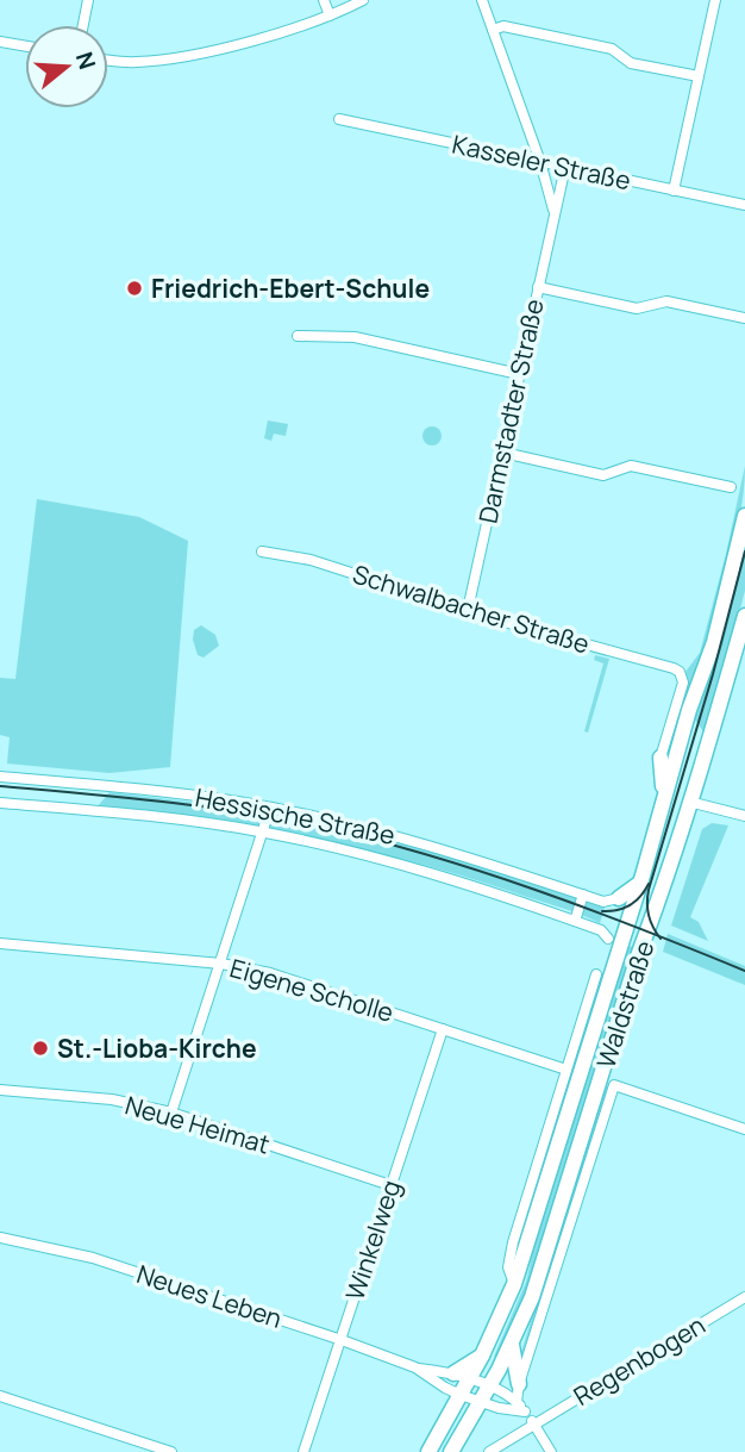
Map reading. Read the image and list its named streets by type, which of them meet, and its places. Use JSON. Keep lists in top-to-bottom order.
{
  "streets": {
    "main road": ["Waldstraße"],
    "street": [
      "Kasseler Straße",
      "Darmstadter Straße",
      "Schwalbacher Straße",
      "Hessische Straße",
      "Eigene Scholle",
      "Neue Heimat",
      "Winkelweg",
      "Neues Leben",
      "Regenbogen"
    ]
  },
  "crossings": [
    ["Kasseler Straße", "Darmstadter Straße"],
    ["Darmstadter Straße", "Schwalbacher Straße"],
    ["Eigene Scholle", "Waldstraße"],
    ["Eigene Scholle", "Winkelweg"],
    ["Waldstraße", "Neues Leben"],
    ["Neue Heimat", "Winkelweg"],
    ["Winkelweg", "Neues Leben"]
  ],
  "places": ["Friedrich-Ebert-Schule", "St.-Lioba-Kirche"],
  "north": "right"
}
